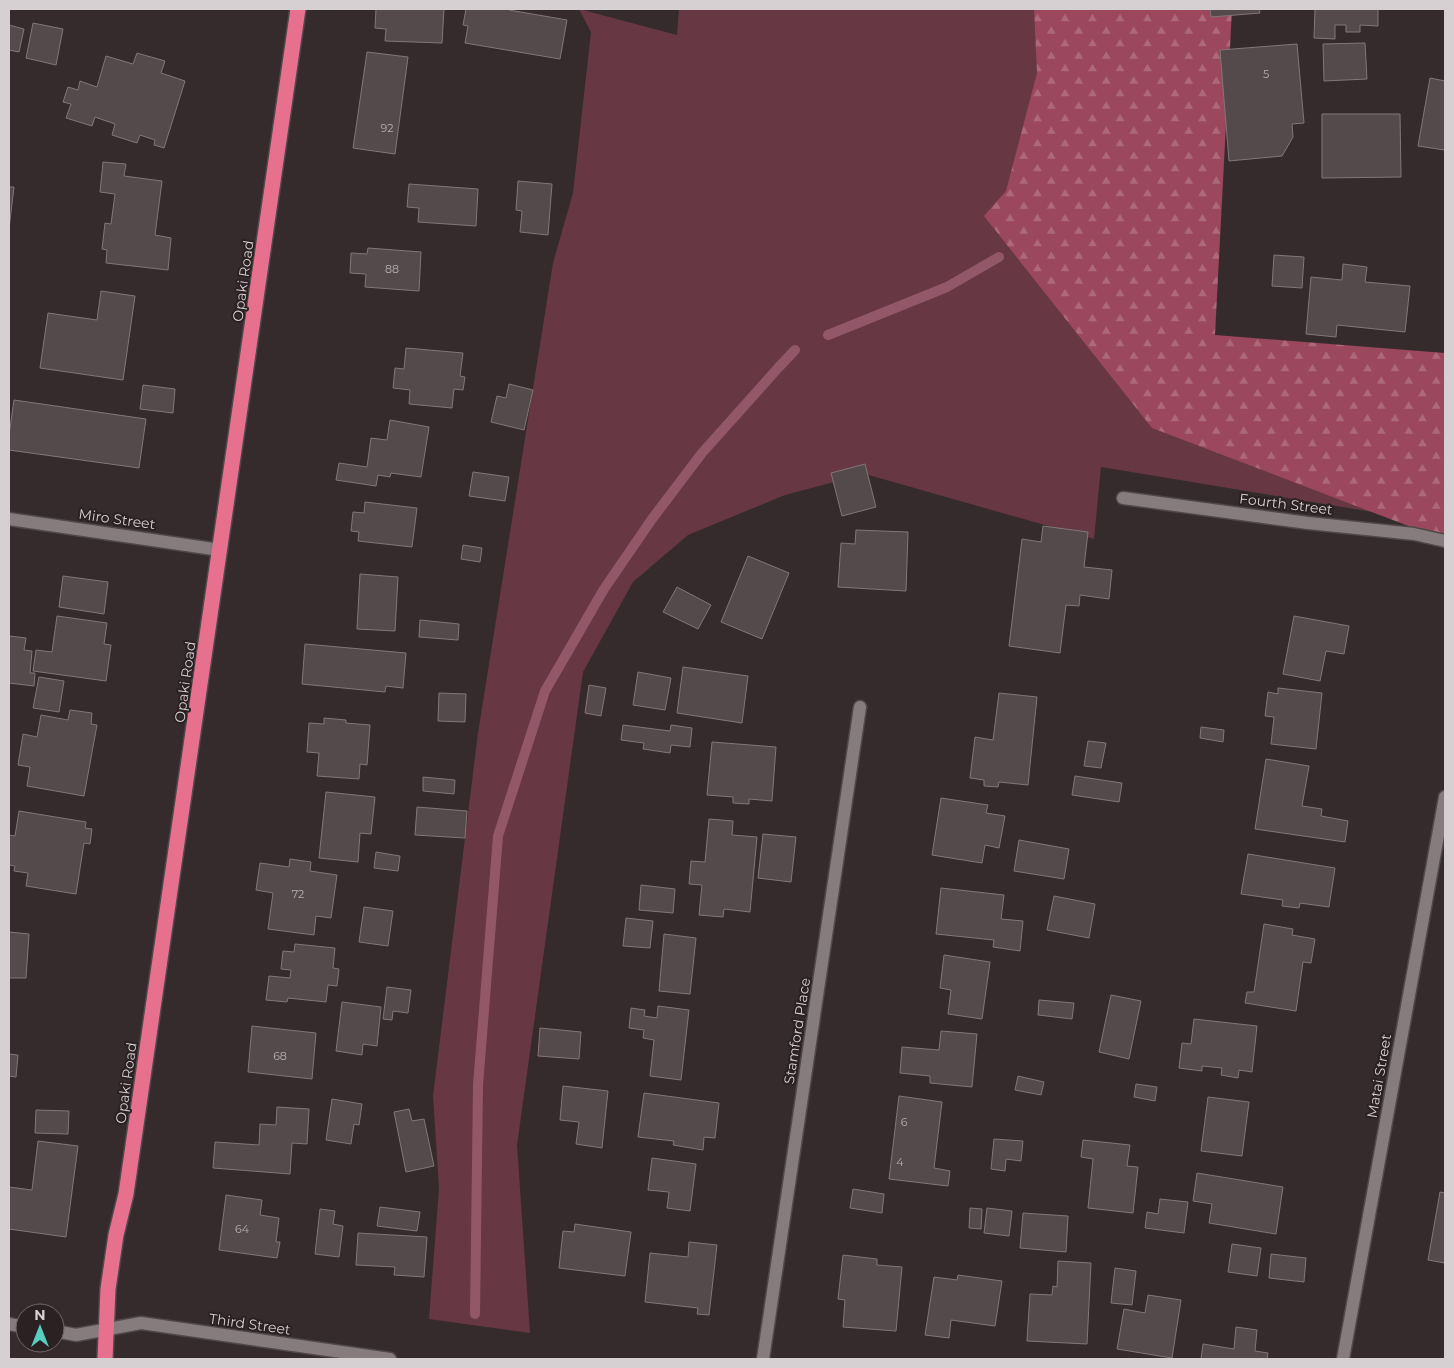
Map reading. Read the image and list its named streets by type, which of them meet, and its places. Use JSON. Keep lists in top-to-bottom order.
{
  "streets": {
    "highway": ["Opaki Road"],
    "street": [
      "Fourth Street",
      "Miro Street",
      "Stamford Place",
      "Matai Street",
      "Third Street"
    ]
  },
  "crossings": [
    ["Opaki Road", "Miro Street"],
    ["Opaki Road", "Third Street"]
  ],
  "house_numbers": [
    "5",
    "92",
    "88",
    "72",
    "68",
    "6",
    "4",
    "64"
  ],
  "north": "top"
}
